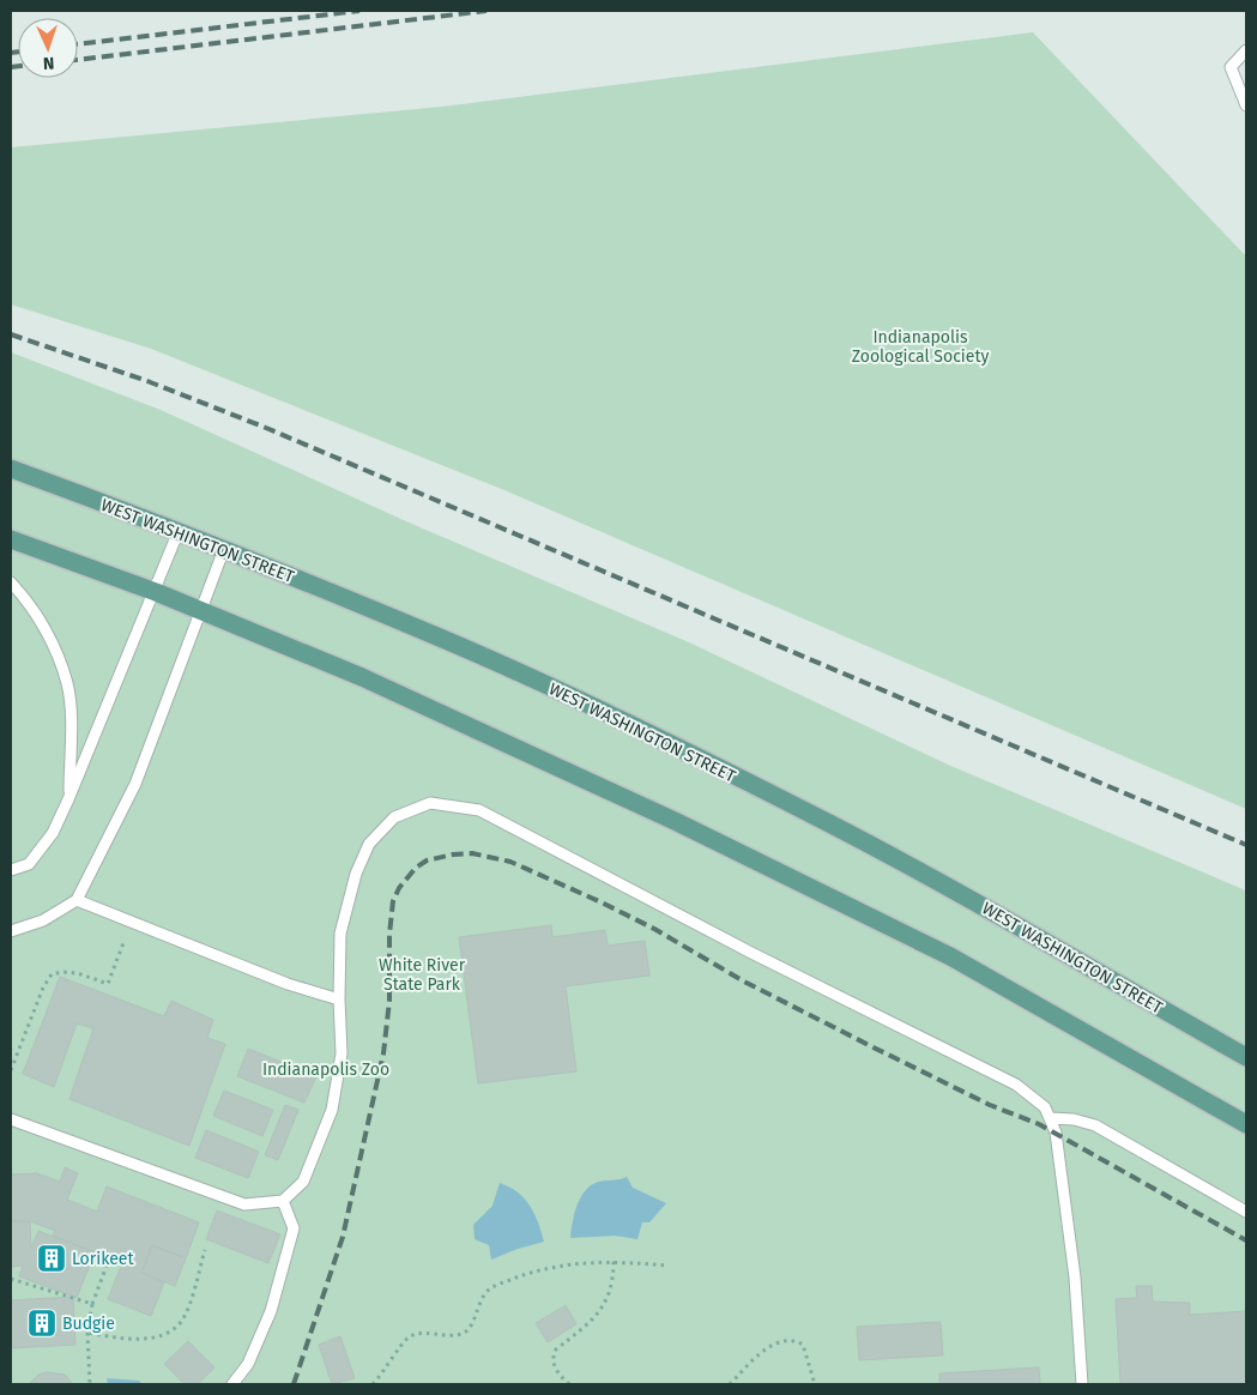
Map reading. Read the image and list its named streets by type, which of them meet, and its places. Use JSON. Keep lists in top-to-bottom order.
{
  "streets": {
    "main road": ["WEST WASHINGTON STREET"]
  },
  "parks": ["Indianapolis Zoological Society", "White River State Park", "Indianapolis Zoo"],
  "places": {
    "building": ["Lorikeet", "Budgie"]
  },
  "north": "bottom"
}
